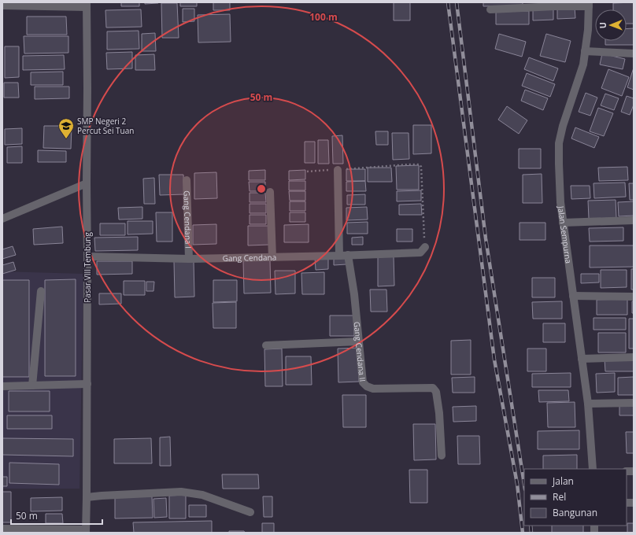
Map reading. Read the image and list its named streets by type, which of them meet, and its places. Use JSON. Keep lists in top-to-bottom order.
{
  "streets": {
    "street": [
      "Gang Cendana I",
      "Jalan Sempurna",
      "Gang Cendana",
      "Pasar VIII Tembung",
      "Gang Cendana II"
    ]
  },
  "crossings": [
    ["Gang Cendana I", "Gang Cendana"],
    ["Gang Cendana", "Pasar VIII Tembung"],
    ["Gang Cendana", "Gang Cendana II"]
  ],
  "places": {
    "school or university": ["SMP Negeri 2 Percut Sei Tuan"]
  },
  "legend": ["Jalan", "Rel", "Bangunan"],
  "scale_bar": "50 m",
  "north": "left",
  "rings": ["100 m", "50 m"]
}
